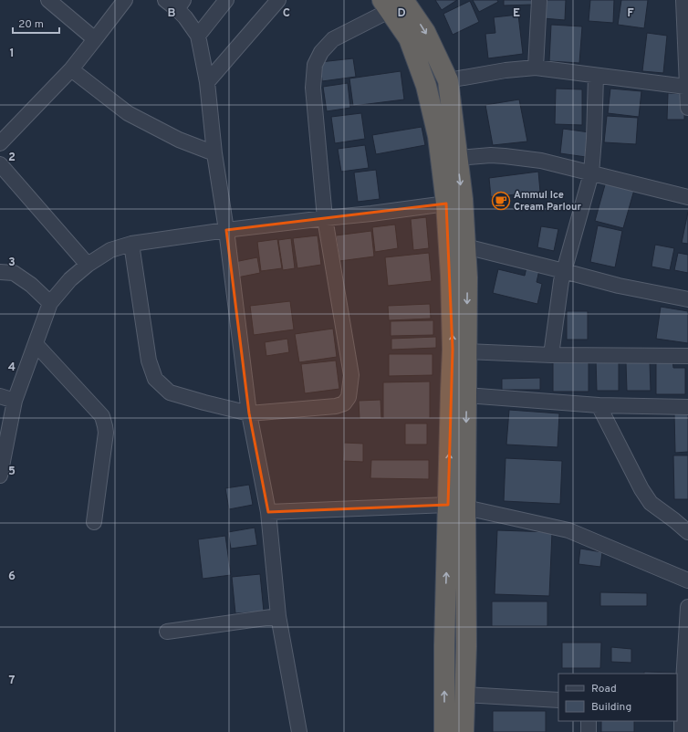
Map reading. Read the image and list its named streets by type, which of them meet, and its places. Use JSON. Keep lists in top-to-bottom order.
{
  "places": {
    "cafe": ["Ammul Ice Cream Parlour"]
  },
  "legend": ["Road", "Building"],
  "scale_bar": "20 m",
  "grid": {
    "columns": [
      "B",
      "C",
      "D",
      "E",
      "F"
    ],
    "rows": [
      "1",
      "2",
      "3",
      "4",
      "5",
      "6",
      "7"
    ]
  }
}
